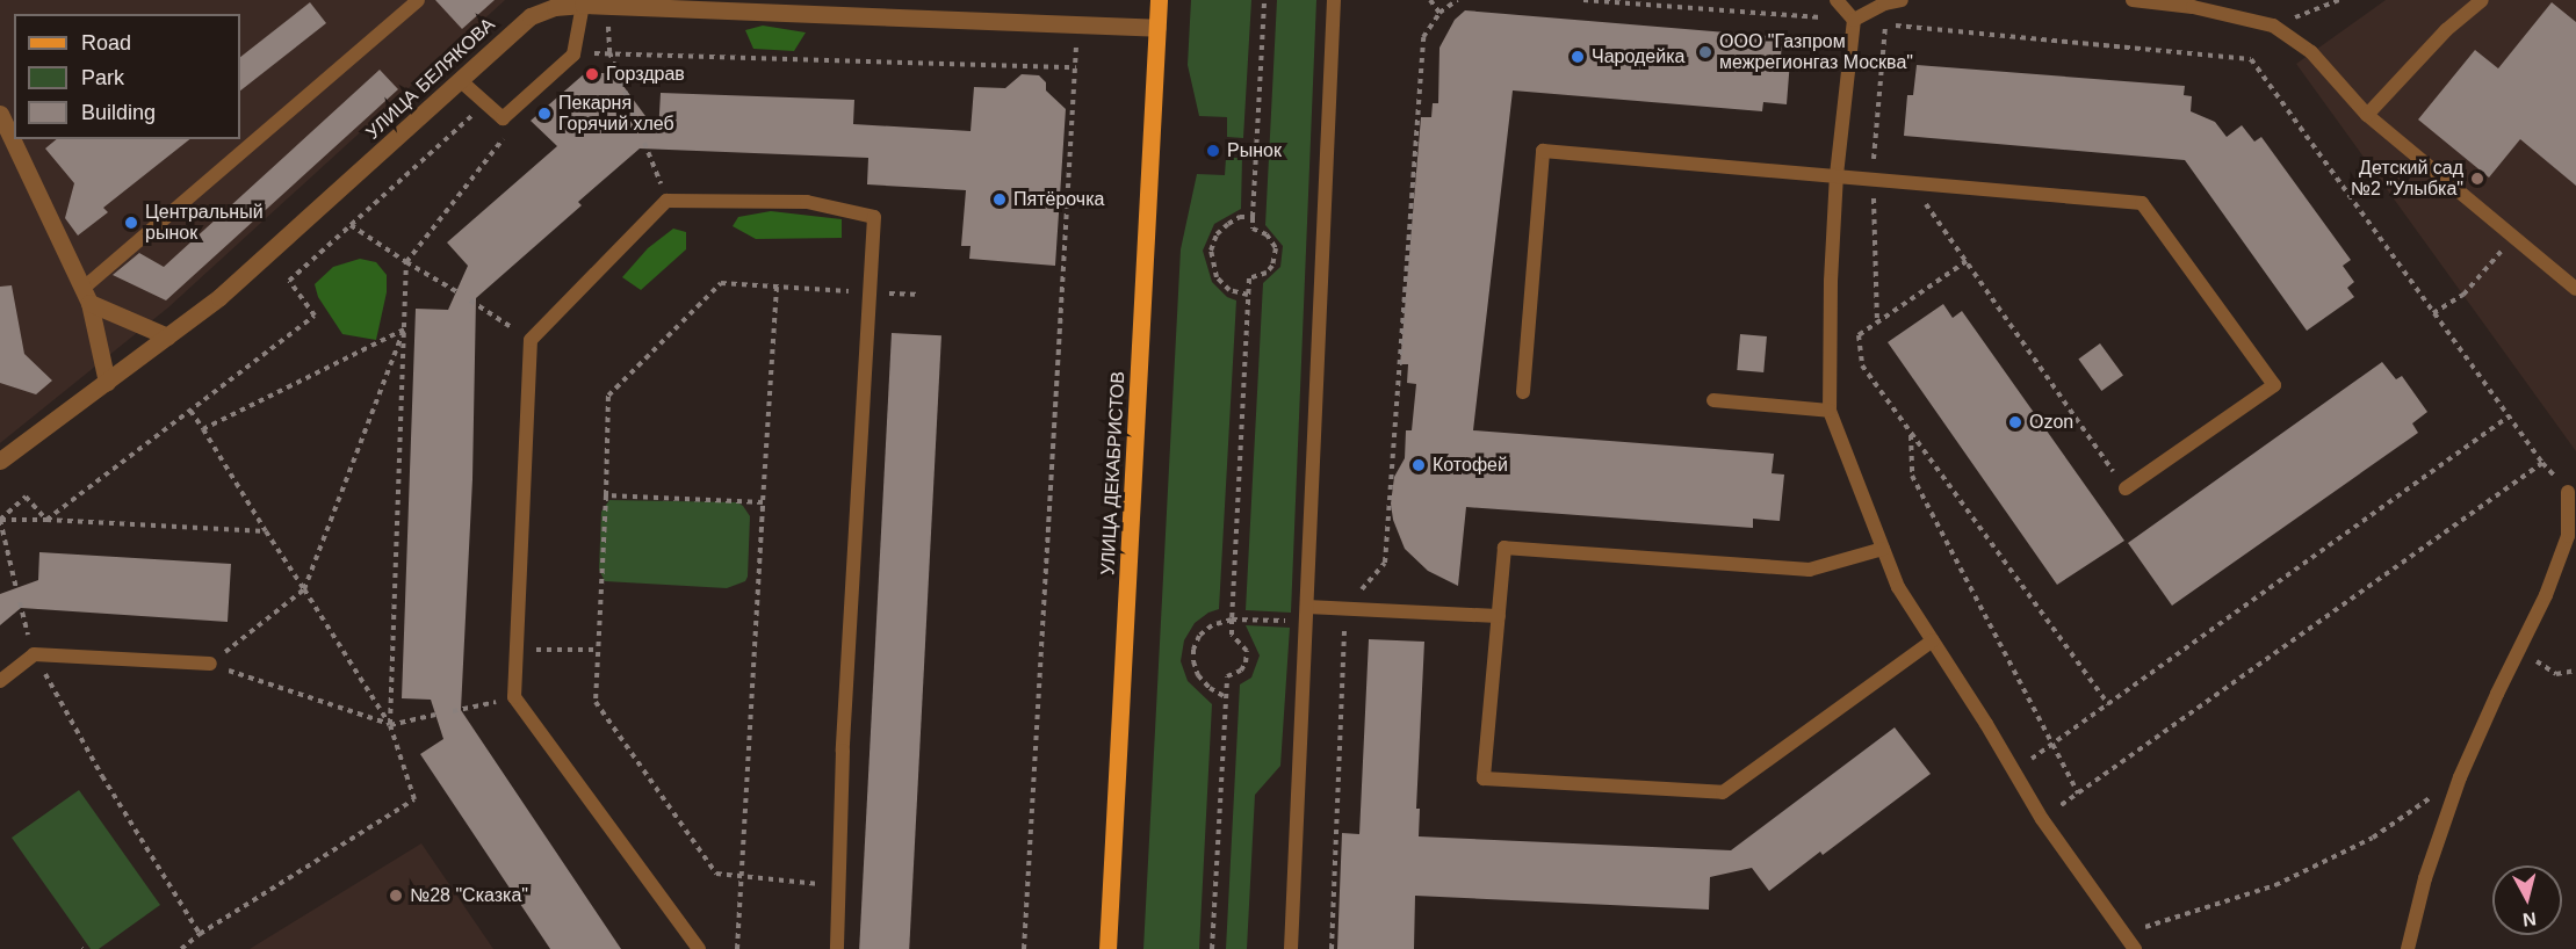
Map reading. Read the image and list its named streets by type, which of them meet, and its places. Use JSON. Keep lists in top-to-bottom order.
{
  "streets": {
    "main road": ["УЛИЦА ДЕКАБРИСТОВ"],
    "street": ["УЛИЦА БЕЛЯКОВА"]
  },
  "crossings": [
    ["УЛИЦА БЕЛЯКОВА", "УЛИЦА ДЕКАБРИСТОВ"]
  ],
  "places": [
    "ООО \"Газпром межрегионгаз Москва\"",
    "Чародейка",
    "Горздрав",
    "Пекарня Горячий хлеб",
    "Рынок",
    "Детский сад №2 \"Улыбка\"",
    "Пятёрочка",
    "Центральный рынок",
    "Ozon",
    "Котофей",
    "№28 \"Сказка\""
  ],
  "legend": ["Road", "Park", "Building"],
  "north": "bottom"
}
